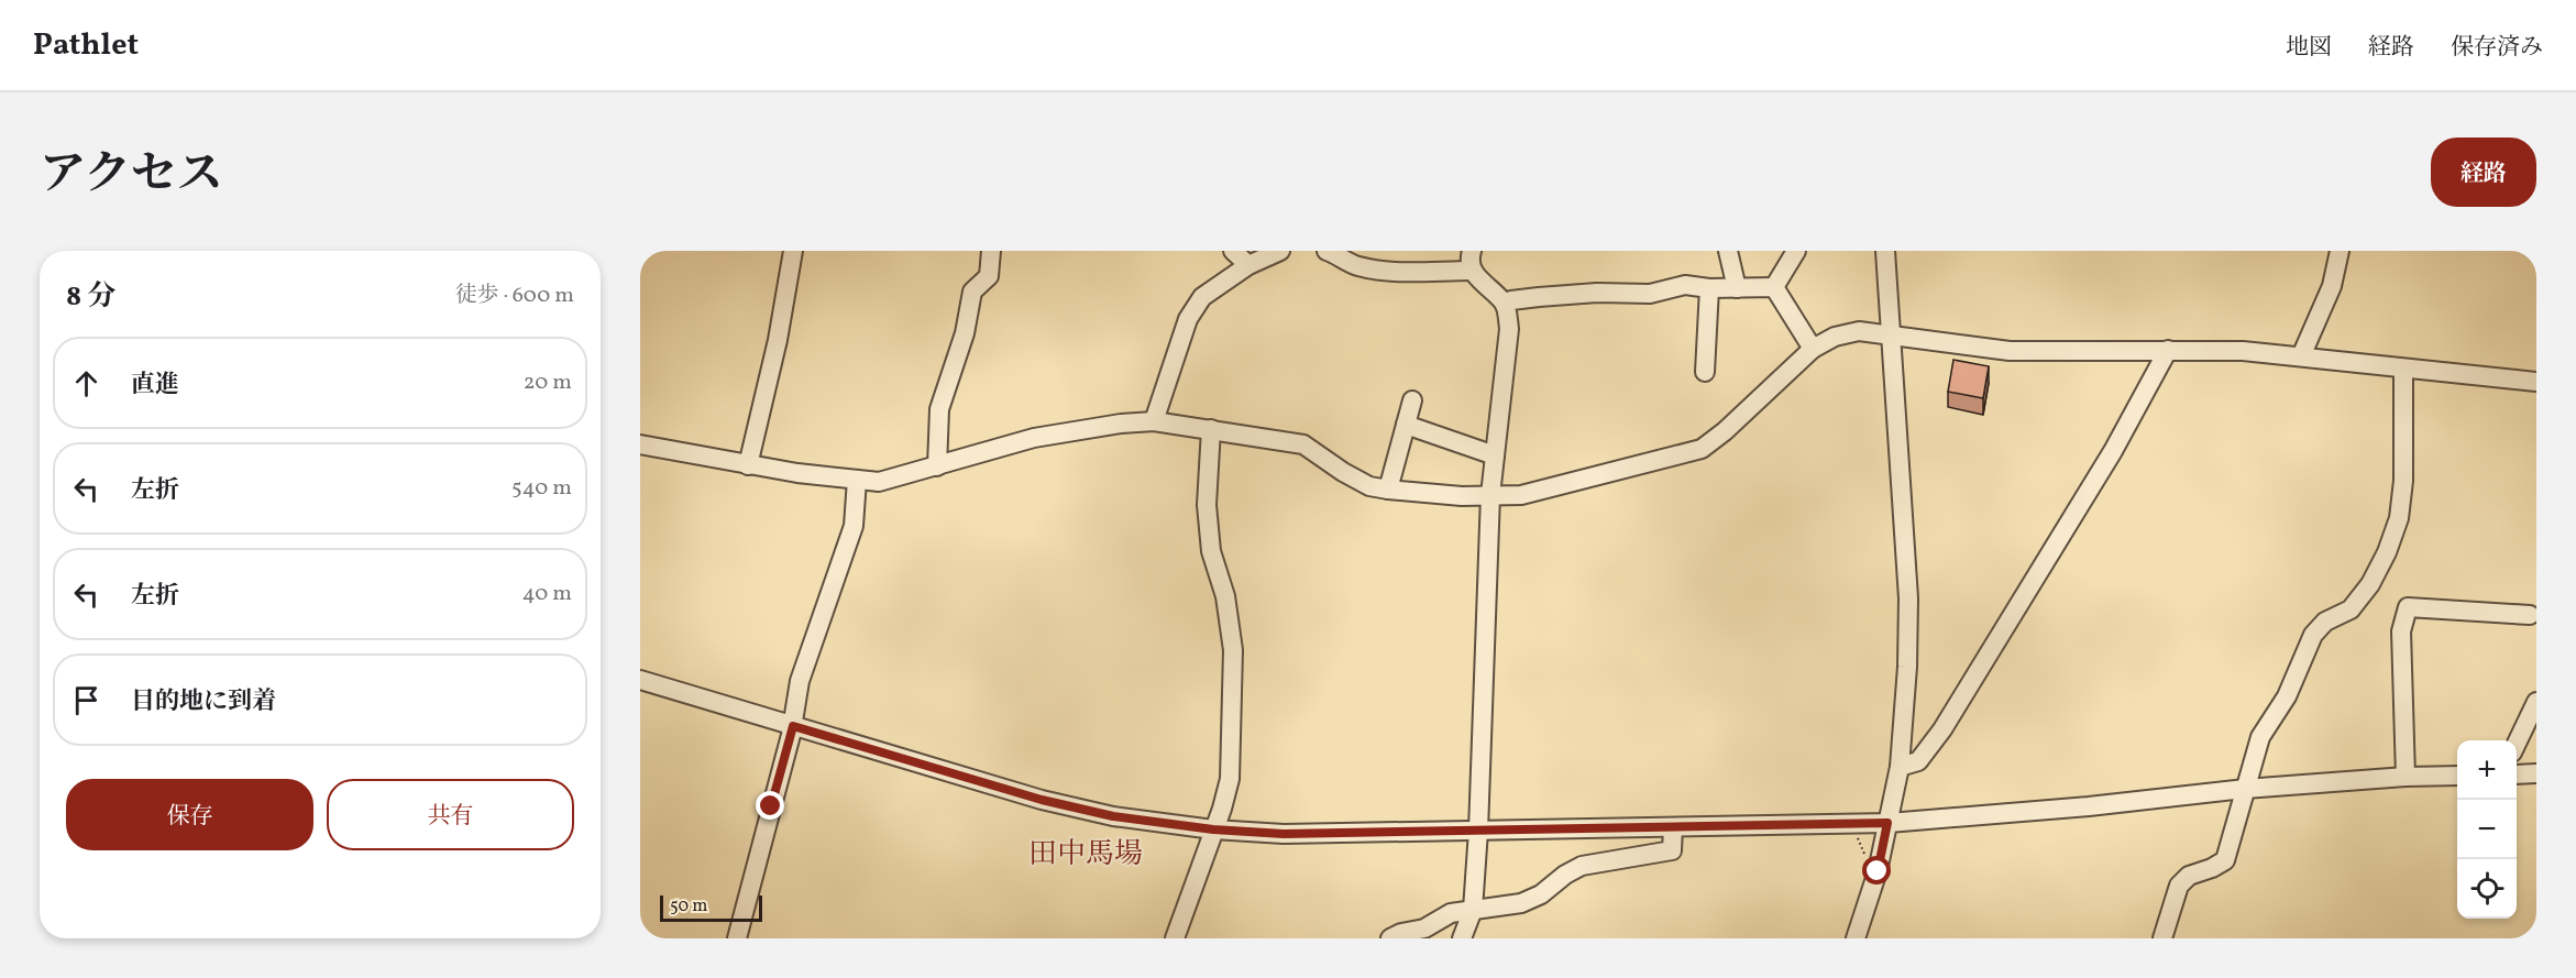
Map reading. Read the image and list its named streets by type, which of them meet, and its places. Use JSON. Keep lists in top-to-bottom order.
{
  "districts": ["田中馬場"],
  "scale_bar": "50 m",
  "page": {
    "header": "Pathlet",
    "nav": ["地図", "経路", "保存済み"],
    "title": "アクセス",
    "buttons": [
      "経路",
      ["保存", "共有"]
    ],
    "heading": ["8 分", "徒歩 · 600 m"],
    "list": [
      ["直進", "20 m"],
      ["左折", "540 m"],
      ["左折", "40 m"],
      "目的地に到着"
    ],
    "map_buttons": ["+", "−"],
    "scale": "50 m"
  }
}
